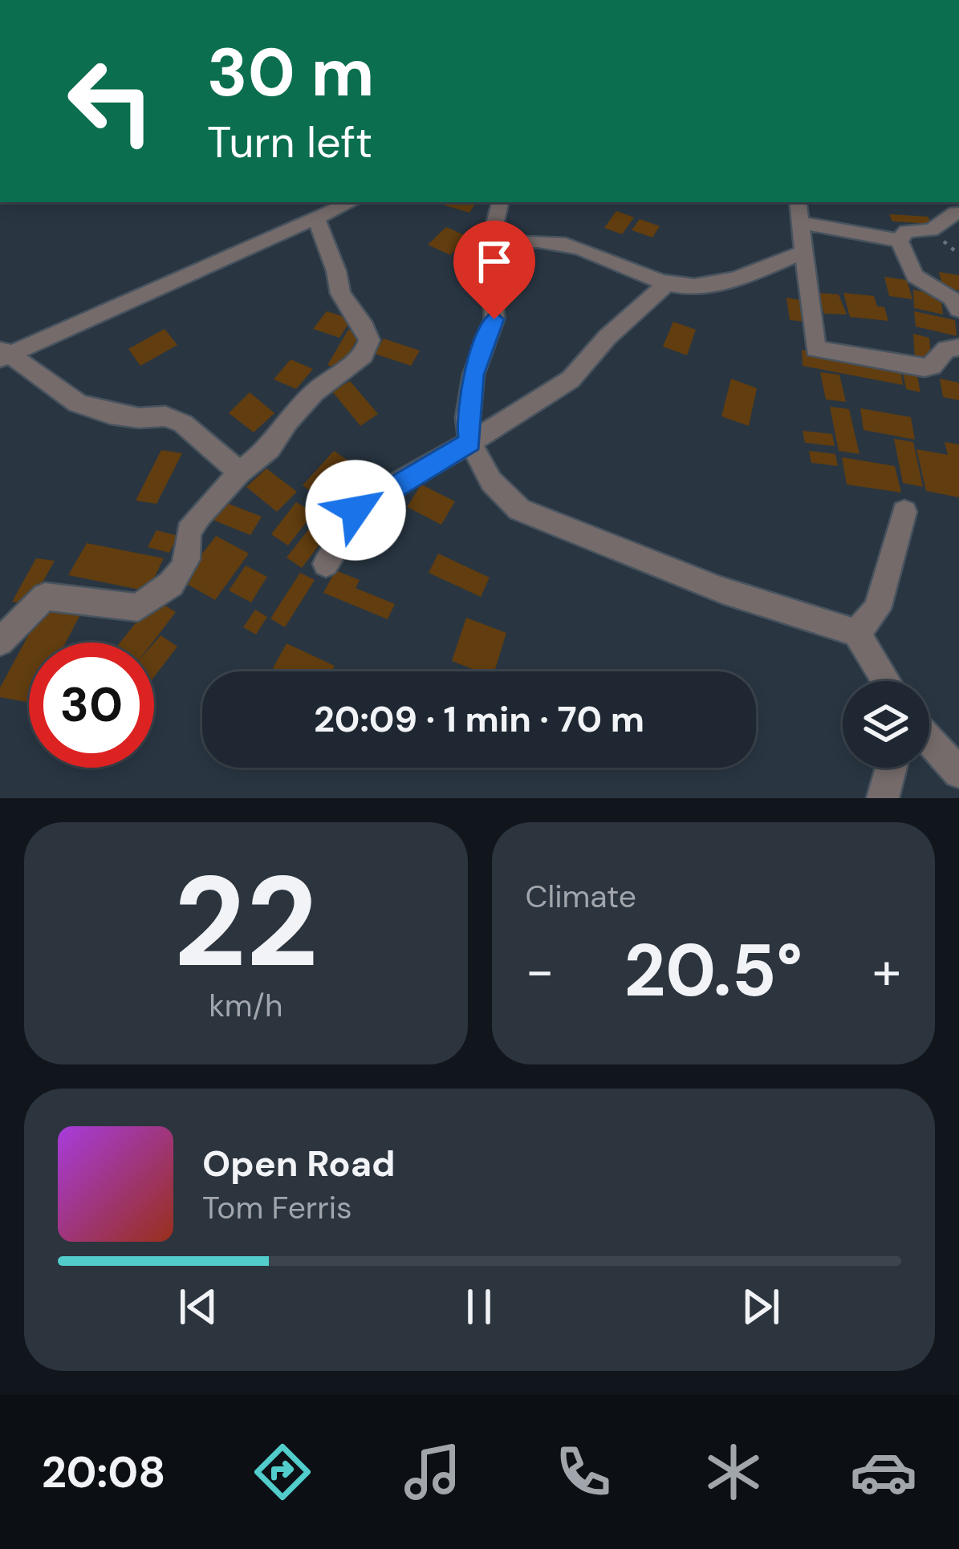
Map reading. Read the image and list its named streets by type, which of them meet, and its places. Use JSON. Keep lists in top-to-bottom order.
{
  "page": {
    "turn": ["30 m", "Turn left"],
    "limit": "30",
    "trip": "20:09 · 1 min · 70 m",
    "tile": [
      ["22", "km/h"],
      "Climate"
    ],
    "heat": ["−", "20.5°", "+"],
    "song": ["Open Road", "Tom Ferris"],
    "tabs": "20:08"
  }
}
